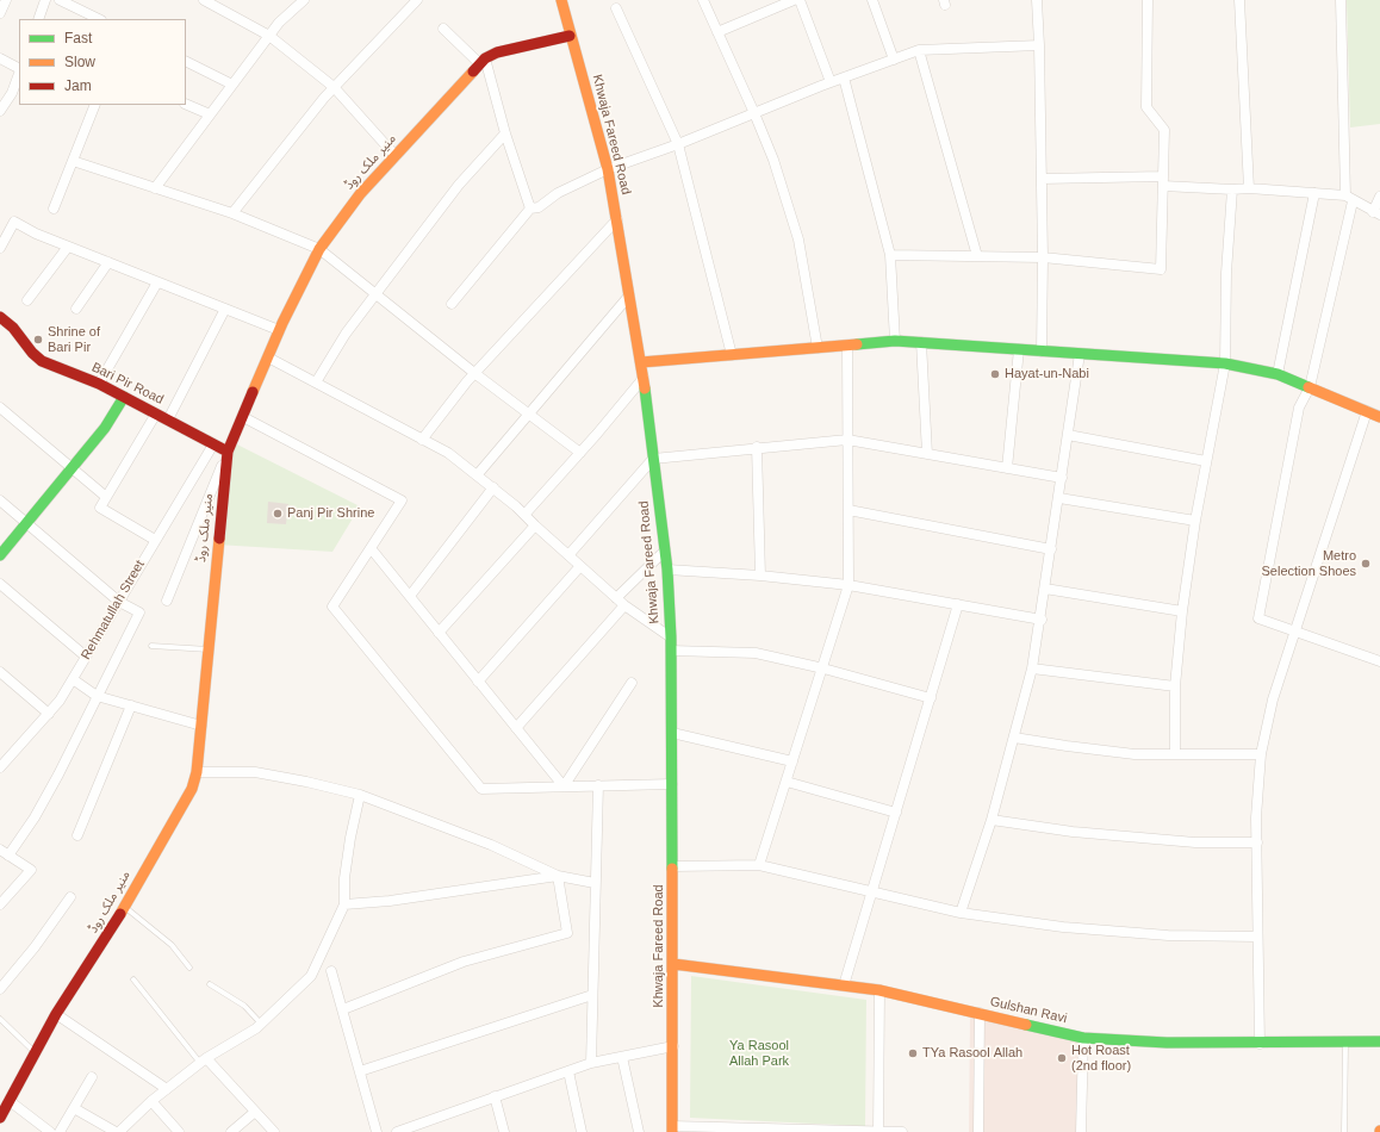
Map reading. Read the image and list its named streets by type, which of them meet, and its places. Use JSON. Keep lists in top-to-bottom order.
{
  "streets": {
    "street": [
      "Khwaja Fareed Road",
      "منیر ملک روڈ",
      "Bari Pir Road",
      "Rehmatullah Street",
      "Gulshan Ravi"
    ]
  },
  "crossings": [
    ["Khwaja Fareed Road", "منیر ملک روڈ"],
    ["Khwaja Fareed Road", "Gulshan Ravi"],
    ["منیر ملک روڈ", "Bari Pir Road"],
    ["Bari Pir Road", "Rehmatullah Street"]
  ],
  "parks": ["Ya Rasool Allah Park"],
  "places": [
    "Shrine of Bari Pir",
    "Hayat-un-Nabi",
    "Panj Pir Shrine",
    "Metro Selection Shoes",
    "TYa Rasool Allah",
    "Hot Roast (2nd floor)"
  ],
  "legend": ["Fast", "Slow", "Jam"]
}
